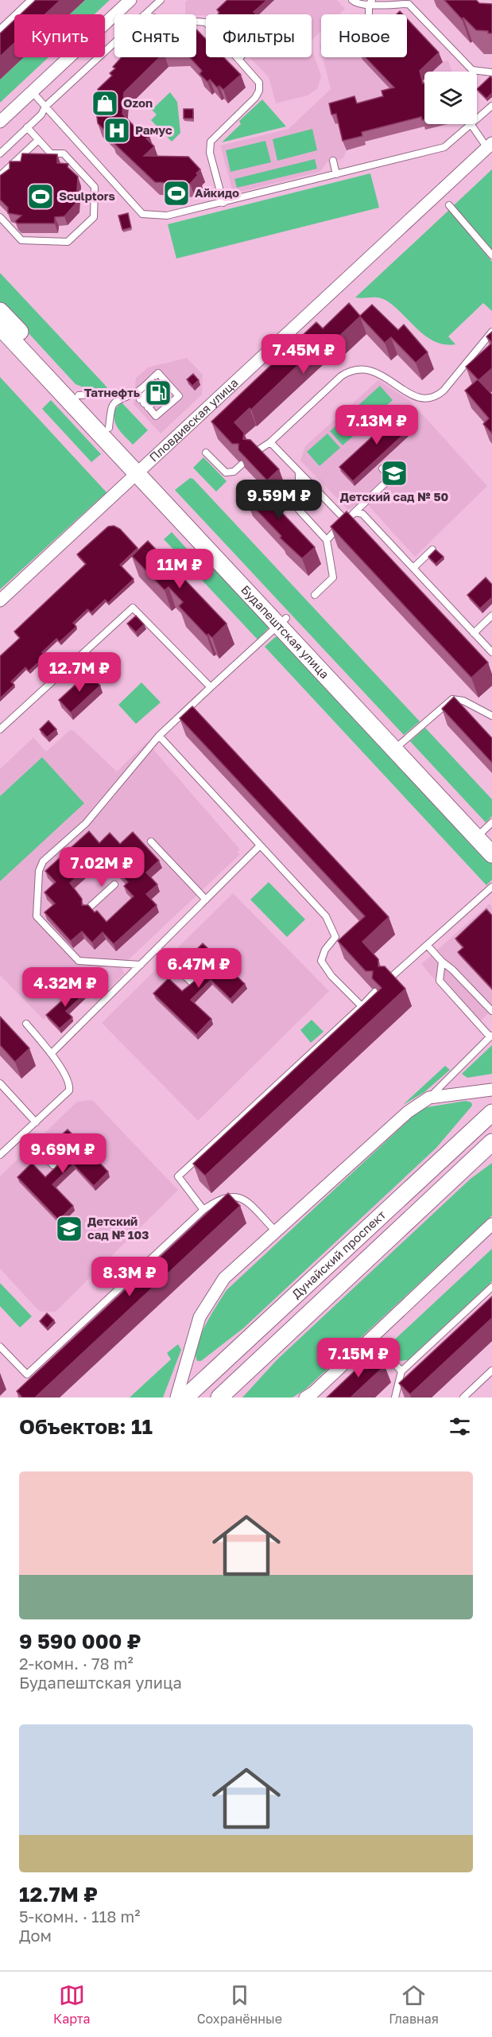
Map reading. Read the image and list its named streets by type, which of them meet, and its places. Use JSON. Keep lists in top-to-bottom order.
{
  "streets": {
    "street": ["Пловдивская улица", "Будапештская улица", "Дунайский проспект"]
  },
  "crossings": [
    ["Пловдивская улица", "Будапештская улица"]
  ],
  "places": {
    "shop": ["Ozon"],
    "hospital": ["Рамус"],
    "sports": ["Айкидо", "Sculptors"],
    "fuel station": ["Татнефть"],
    "school or university": ["Детский сад № 50", "Детский сад № 103"]
  },
  "page": {
    "chip": [
      "Купить",
      "Снять",
      "Фильтры",
      "Новое"
    ],
    "price": [
      "7.45M ₽",
      "7.13M ₽",
      "9.59M ₽",
      "11M ₽",
      "12.7M ₽",
      "7.02M ₽",
      "6.47M ₽",
      "4.32M ₽",
      "9.69M ₽",
      "8.3M ₽",
      "7.15M ₽"
    ],
    "heading": "Объектов: 11",
    "list": [
      {
        "name": "9 590 000 ₽",
        "note": "2-комн. · 78 m² · Будапештская улица"
      },
      {
        "name": "12.7M ₽",
        "note": "5-комн. · 118 m² · Дом"
      }
    ],
    "tabs": ["Карта", "Сохранённые", "Главная"]
  }
}
